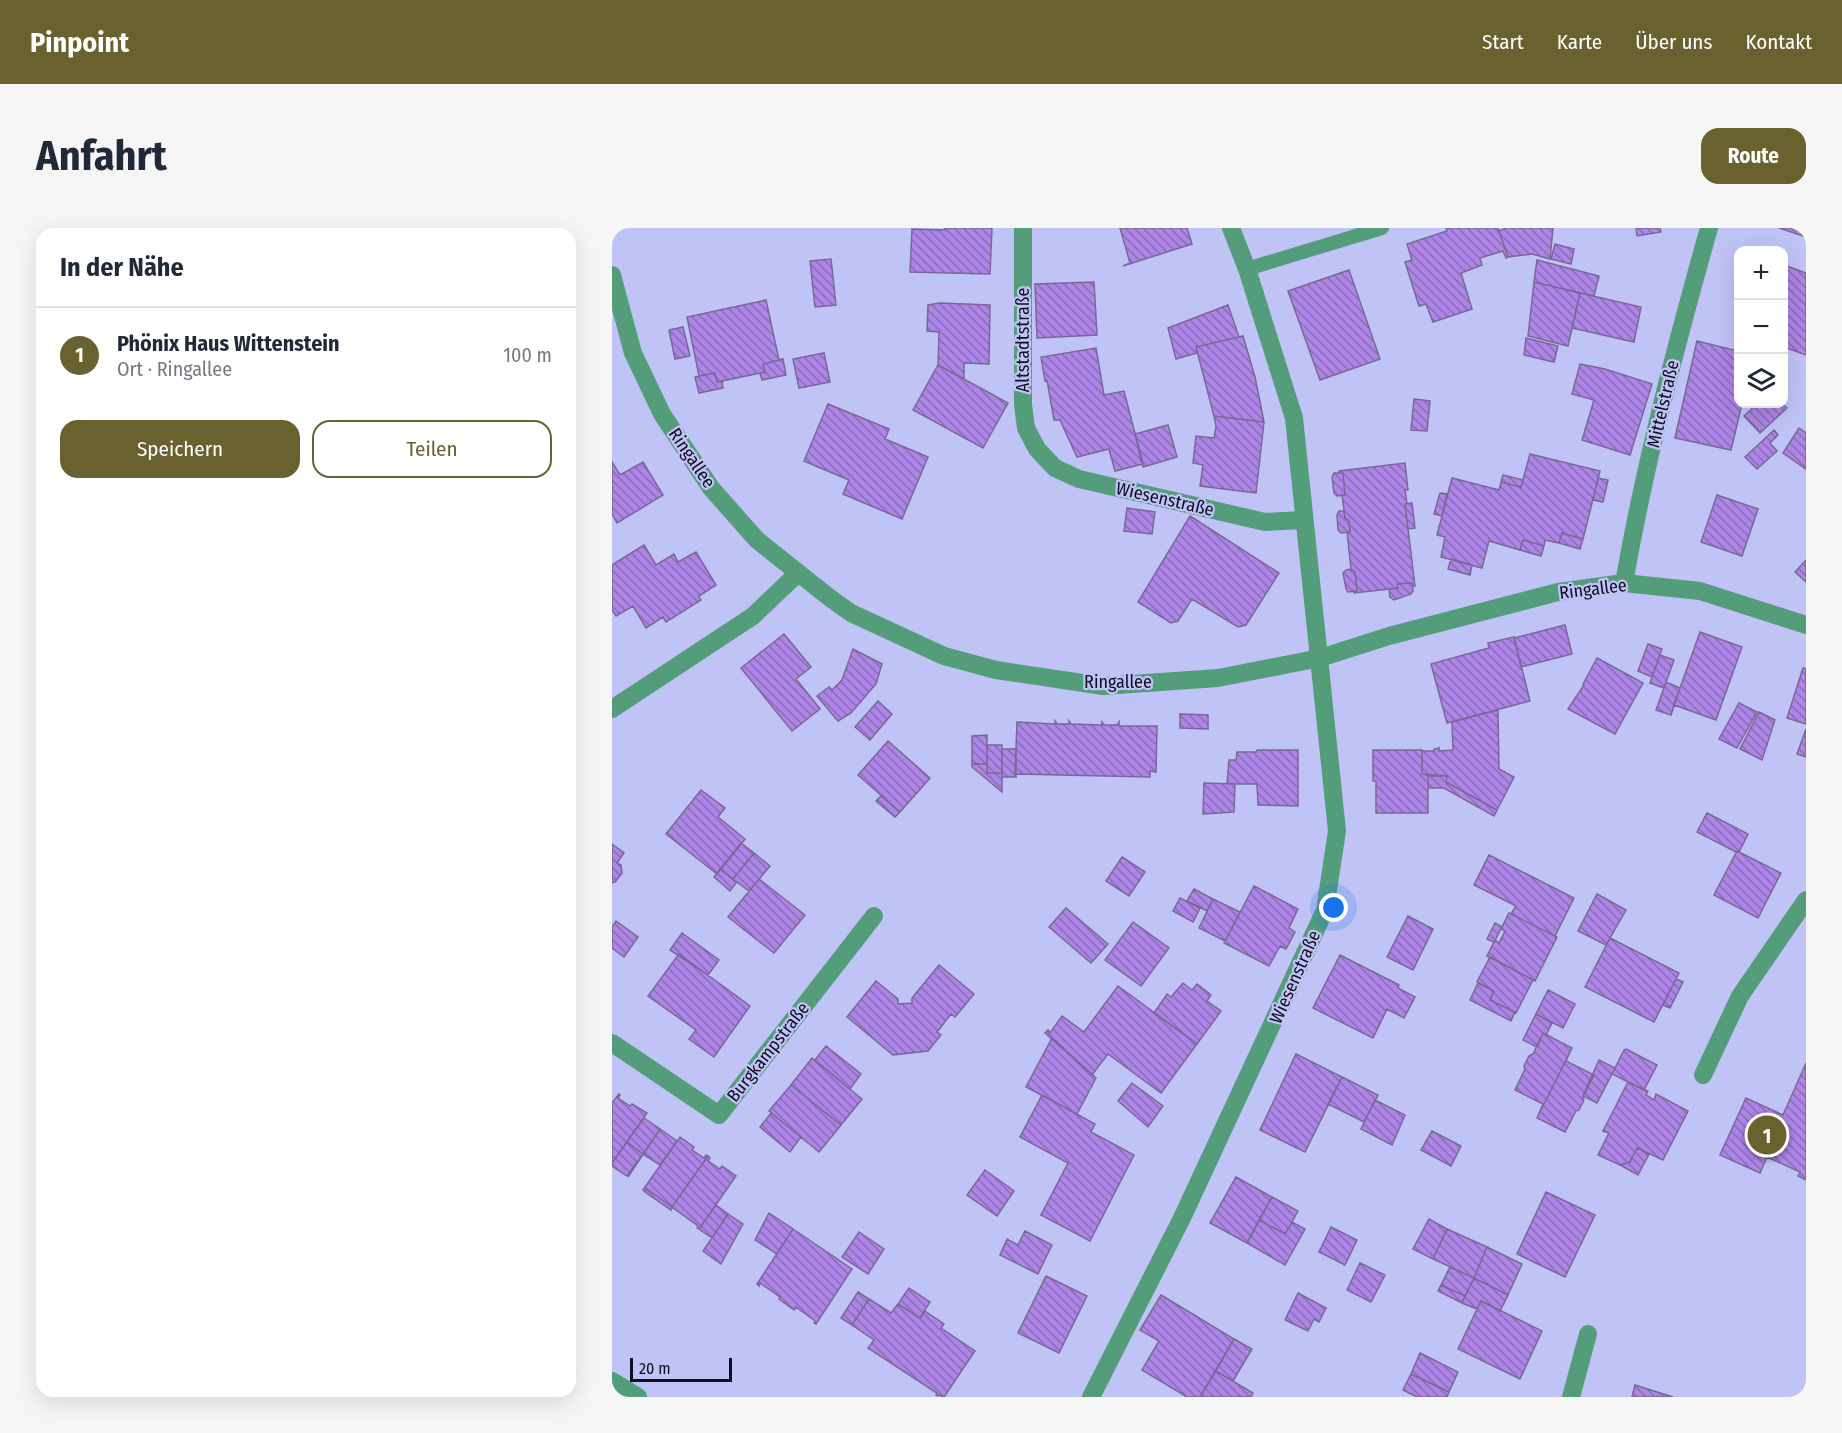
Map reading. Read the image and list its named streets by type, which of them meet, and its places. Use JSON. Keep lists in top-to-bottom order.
{
  "streets": {
    "street": [
      "Altstadtstraße",
      "Mittelstraße",
      "Ringallee",
      "Wiesenstraße",
      "Burgkampstraße"
    ]
  },
  "crossings": [
    ["Altstadtstraße", "Wiesenstraße"],
    ["Mittelstraße", "Ringallee"],
    ["Ringallee", "Wiesenstraße"]
  ],
  "scale_bar": "20 m",
  "page": {
    "header": "Pinpoint",
    "nav": [
      "Start",
      "Karte",
      "Über uns",
      "Kontakt"
    ],
    "buttons": [
      "Route",
      ["Speichern", "Teilen"]
    ],
    "title": "Anfahrt",
    "heading": "In der Nähe",
    "map_buttons": ["+", "−"],
    "list": [
      {
        "mark": "1",
        "name": "Phönix Haus Wittenstein",
        "note": "Ort · Ringallee",
        "value": "100 m"
      }
    ],
    "pins": "1",
    "scale": "20 m"
  }
}
